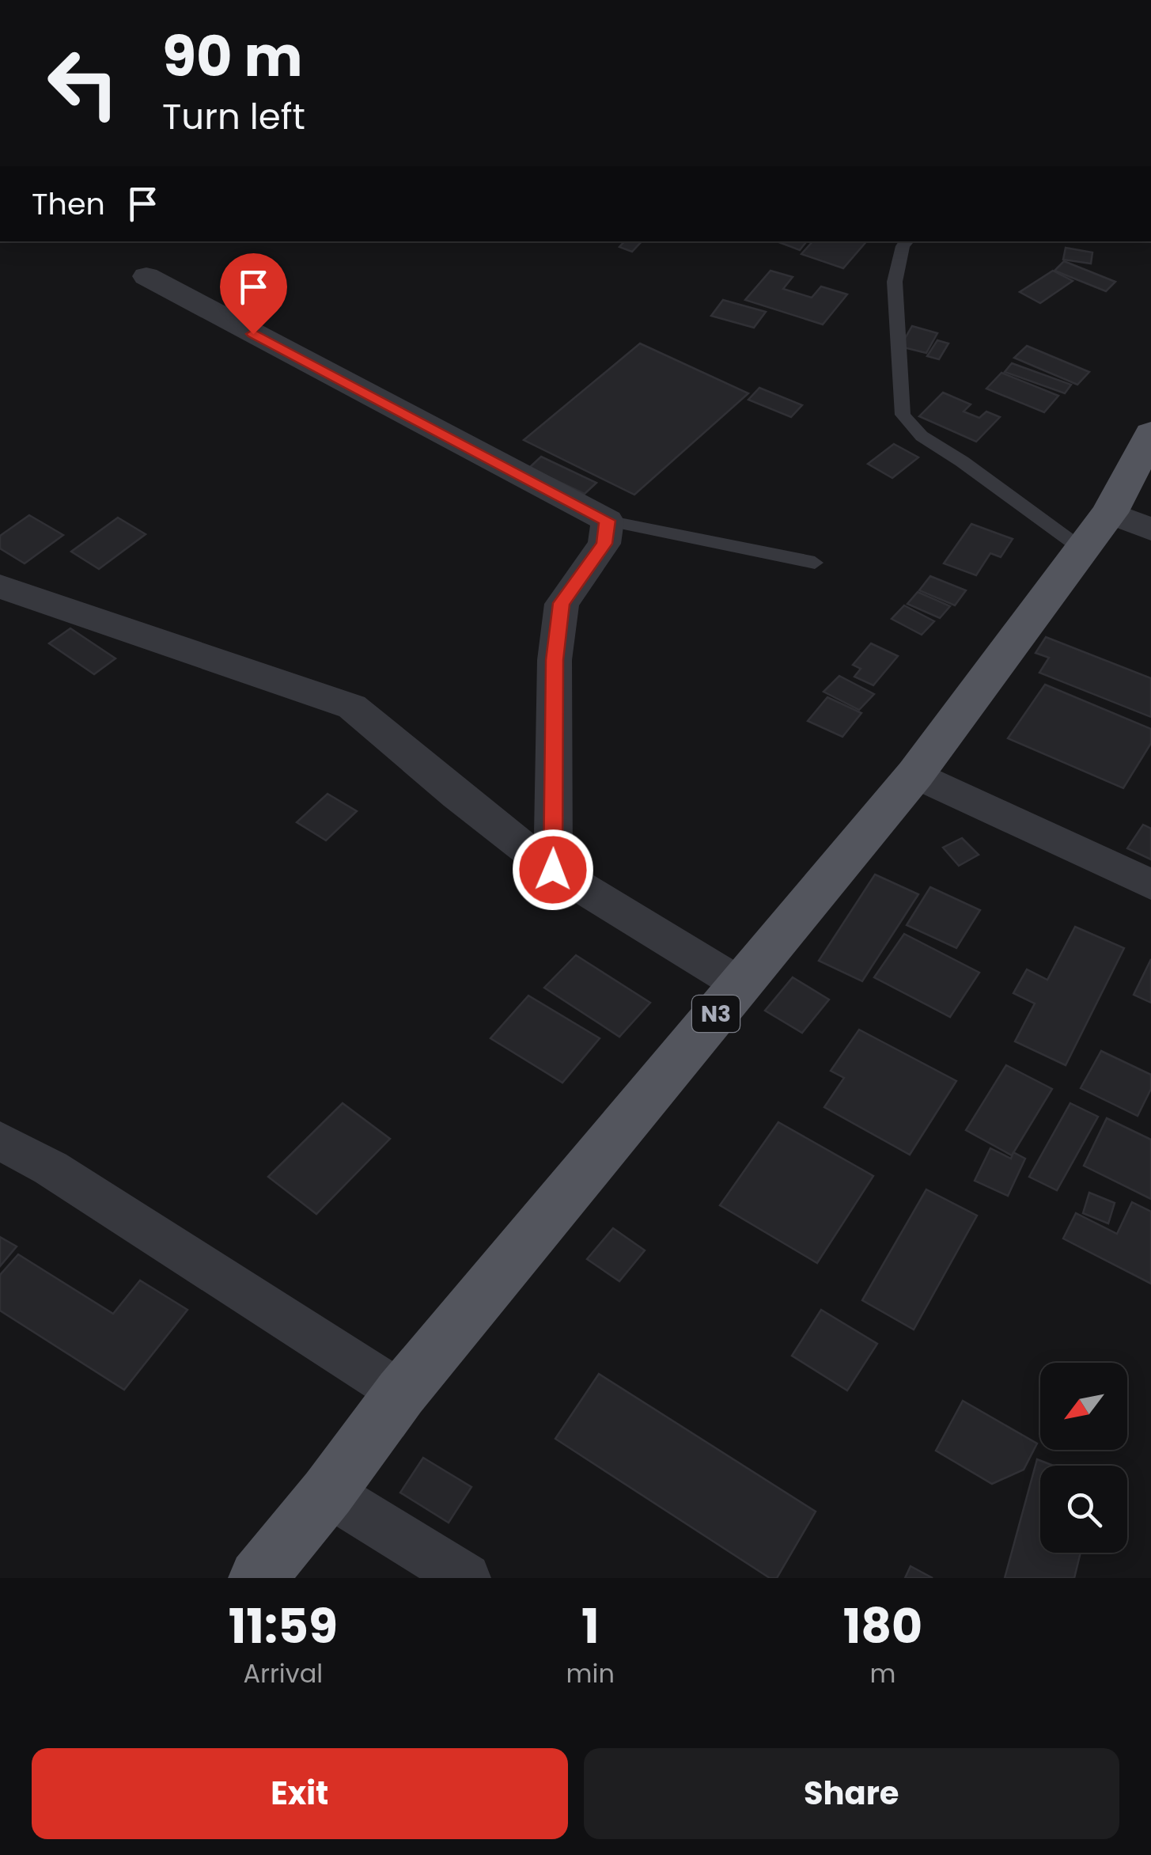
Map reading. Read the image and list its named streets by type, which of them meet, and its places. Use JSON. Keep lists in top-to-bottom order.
{
  "streets": {
    "main road": ["N3"]
  },
  "north": "bottom left",
  "page": {
    "turn": ["90 m", "Turn left"],
    "then": "Then",
    "eta": [
      "11:59",
      "Arrival",
      "1",
      "min",
      "180",
      "m"
    ],
    "buttons": ["Exit", "Share"]
  }
}
